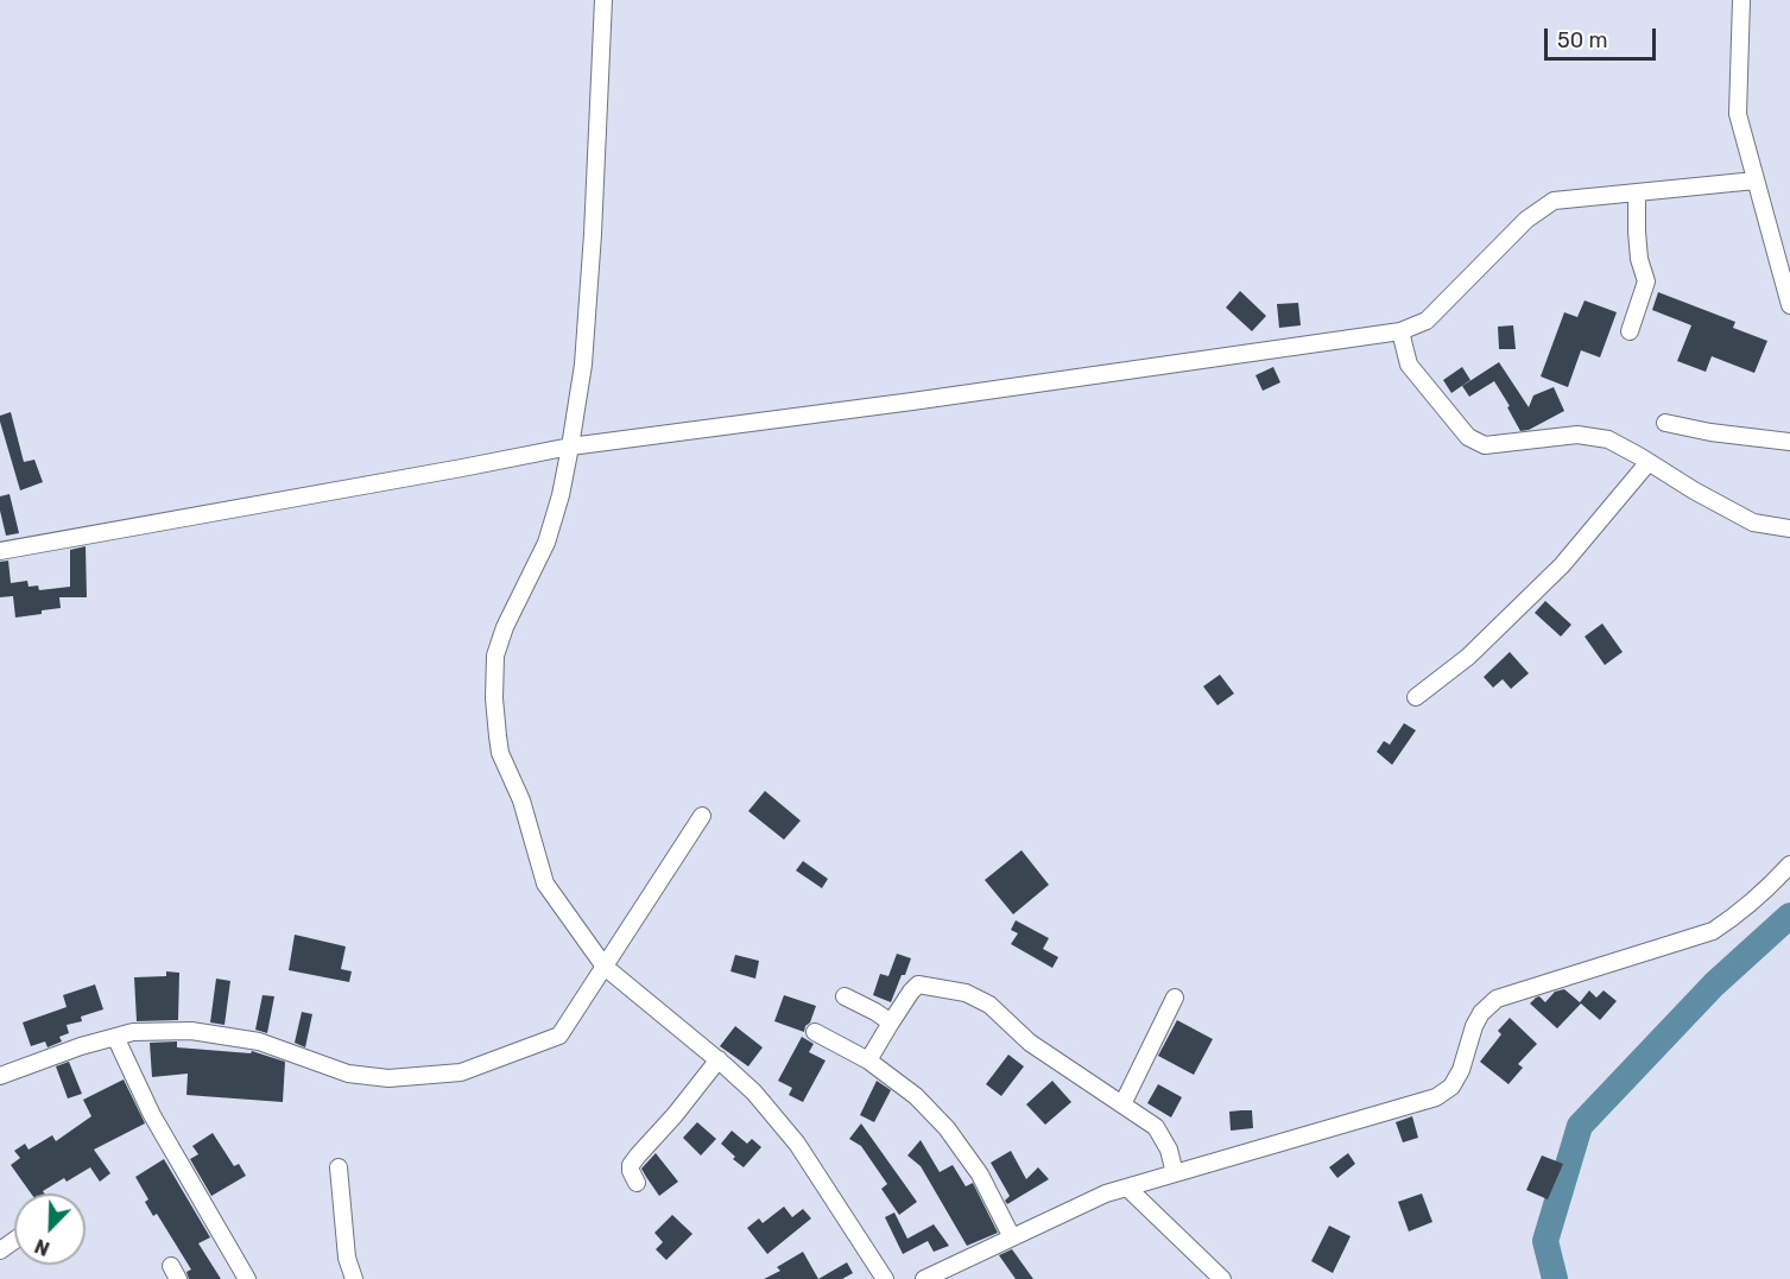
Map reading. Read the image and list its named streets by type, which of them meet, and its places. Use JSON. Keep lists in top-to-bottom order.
{
  "scale_bar": "50 m",
  "north": "bottom left"
}
